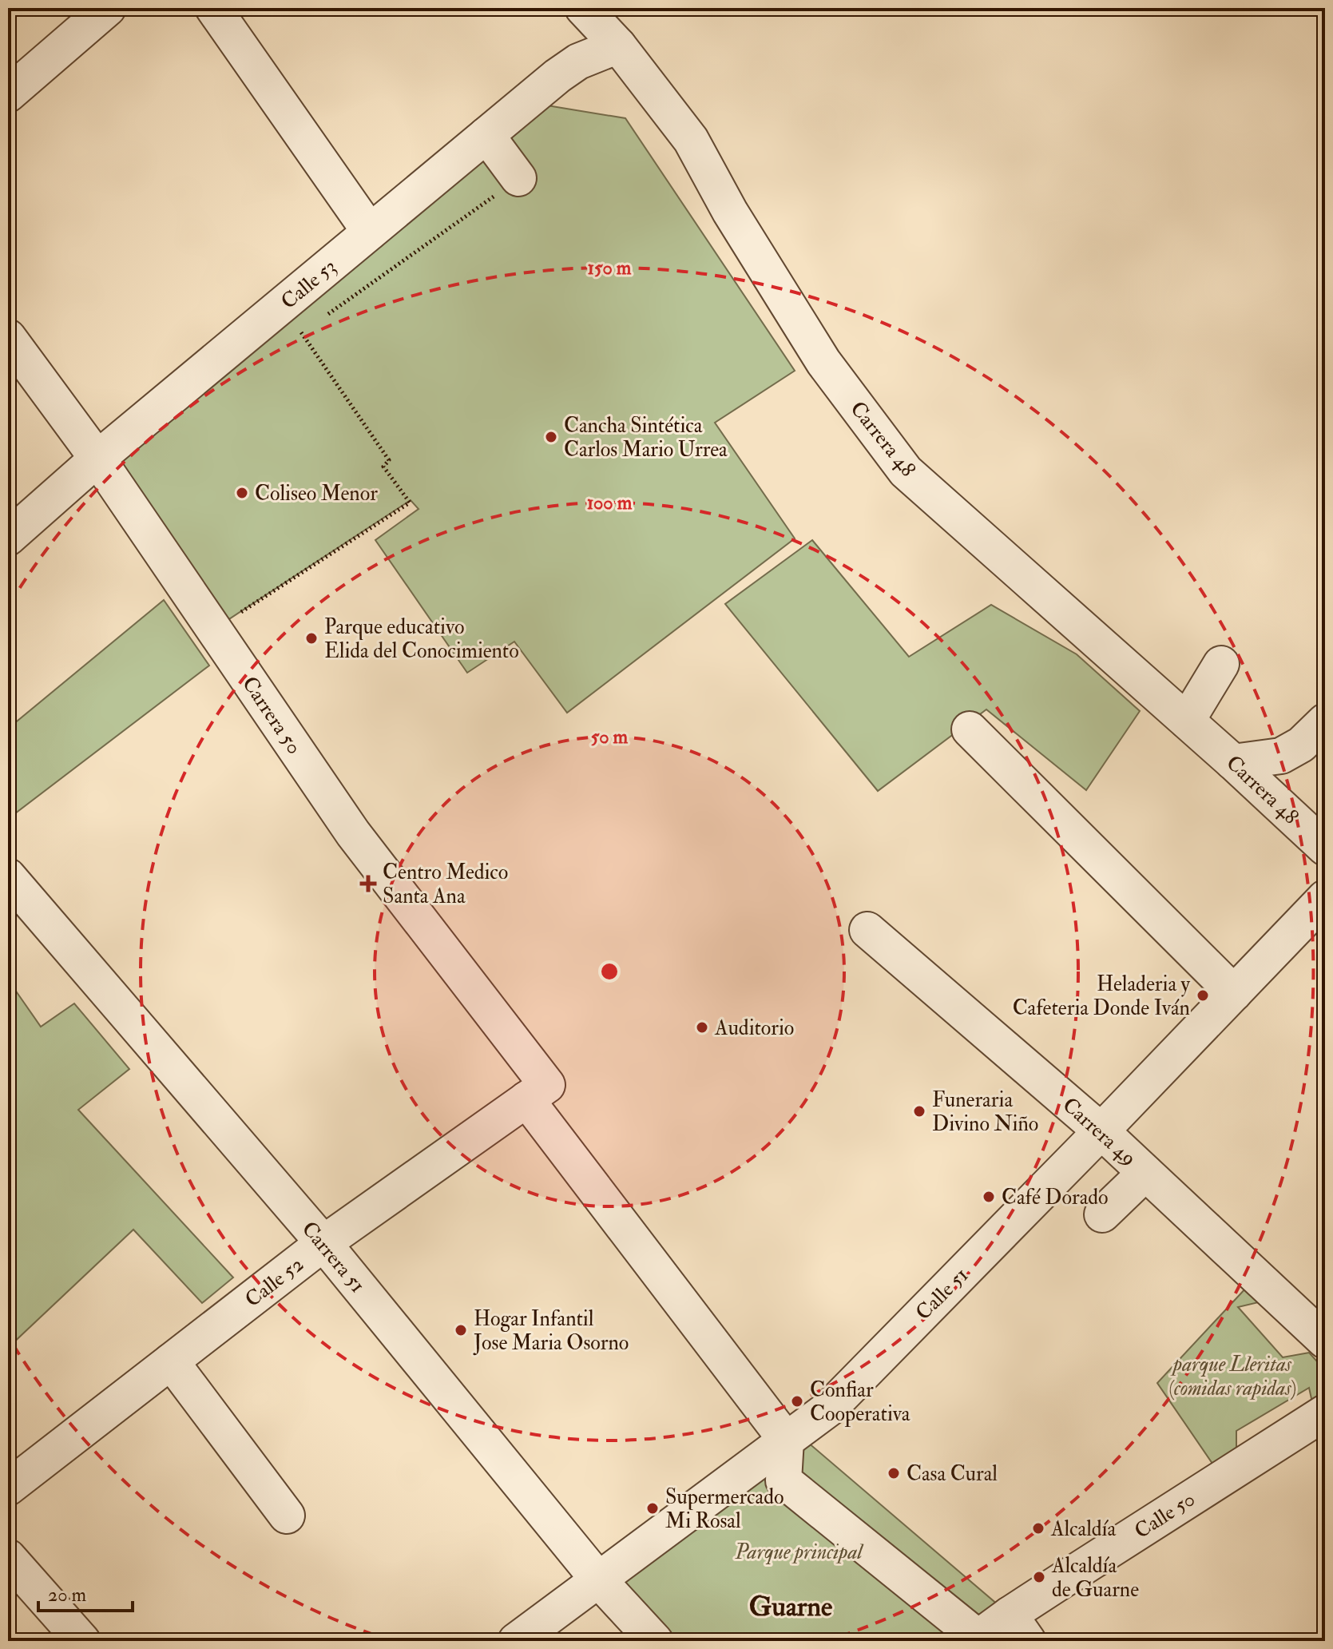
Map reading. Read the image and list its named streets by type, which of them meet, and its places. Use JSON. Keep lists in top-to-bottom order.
{
  "streets": {
    "street": [
      "Calle 53",
      "Carrera 48",
      "Carrera 50",
      "Carrera 49",
      "Carrera 51",
      "Calle 52",
      "Calle 51",
      "Calle 50"
    ]
  },
  "crossings": [
    ["Calle 53", "Carrera 48"],
    ["Calle 53", "Carrera 50"],
    ["Carrera 50", "Calle 52"],
    ["Carrera 50", "Calle 51"],
    ["Carrera 49", "Calle 51"],
    ["Carrera 51", "Calle 52"],
    ["Carrera 51", "Calle 51"]
  ],
  "districts": ["Guarne"],
  "parks": ["parque Lleritas (comidas rapidas)", "Parque principal"],
  "places": {
    "other": [
      "Cancha Sintética Carlos Mario Urrea",
      "Coliseo Menor",
      "Parque educativo Elida del Conocimiento",
      "Heladeria y Cafeteria Donde Iván",
      "Auditorio",
      "Funeraria Divino Niño",
      "Café Dorado",
      "Hogar Infantil Jose Maria Osorno",
      "Confiar Cooperativa",
      "Casa Cural",
      "Supermercado Mi Rosal",
      "Alcaldía",
      "Alcaldía de Guarne"
    ],
    "health": ["Centro Medico Santa Ana"]
  },
  "scale_bar": "20 m",
  "rings": ["150 m", "100 m", "50 m"]
}
